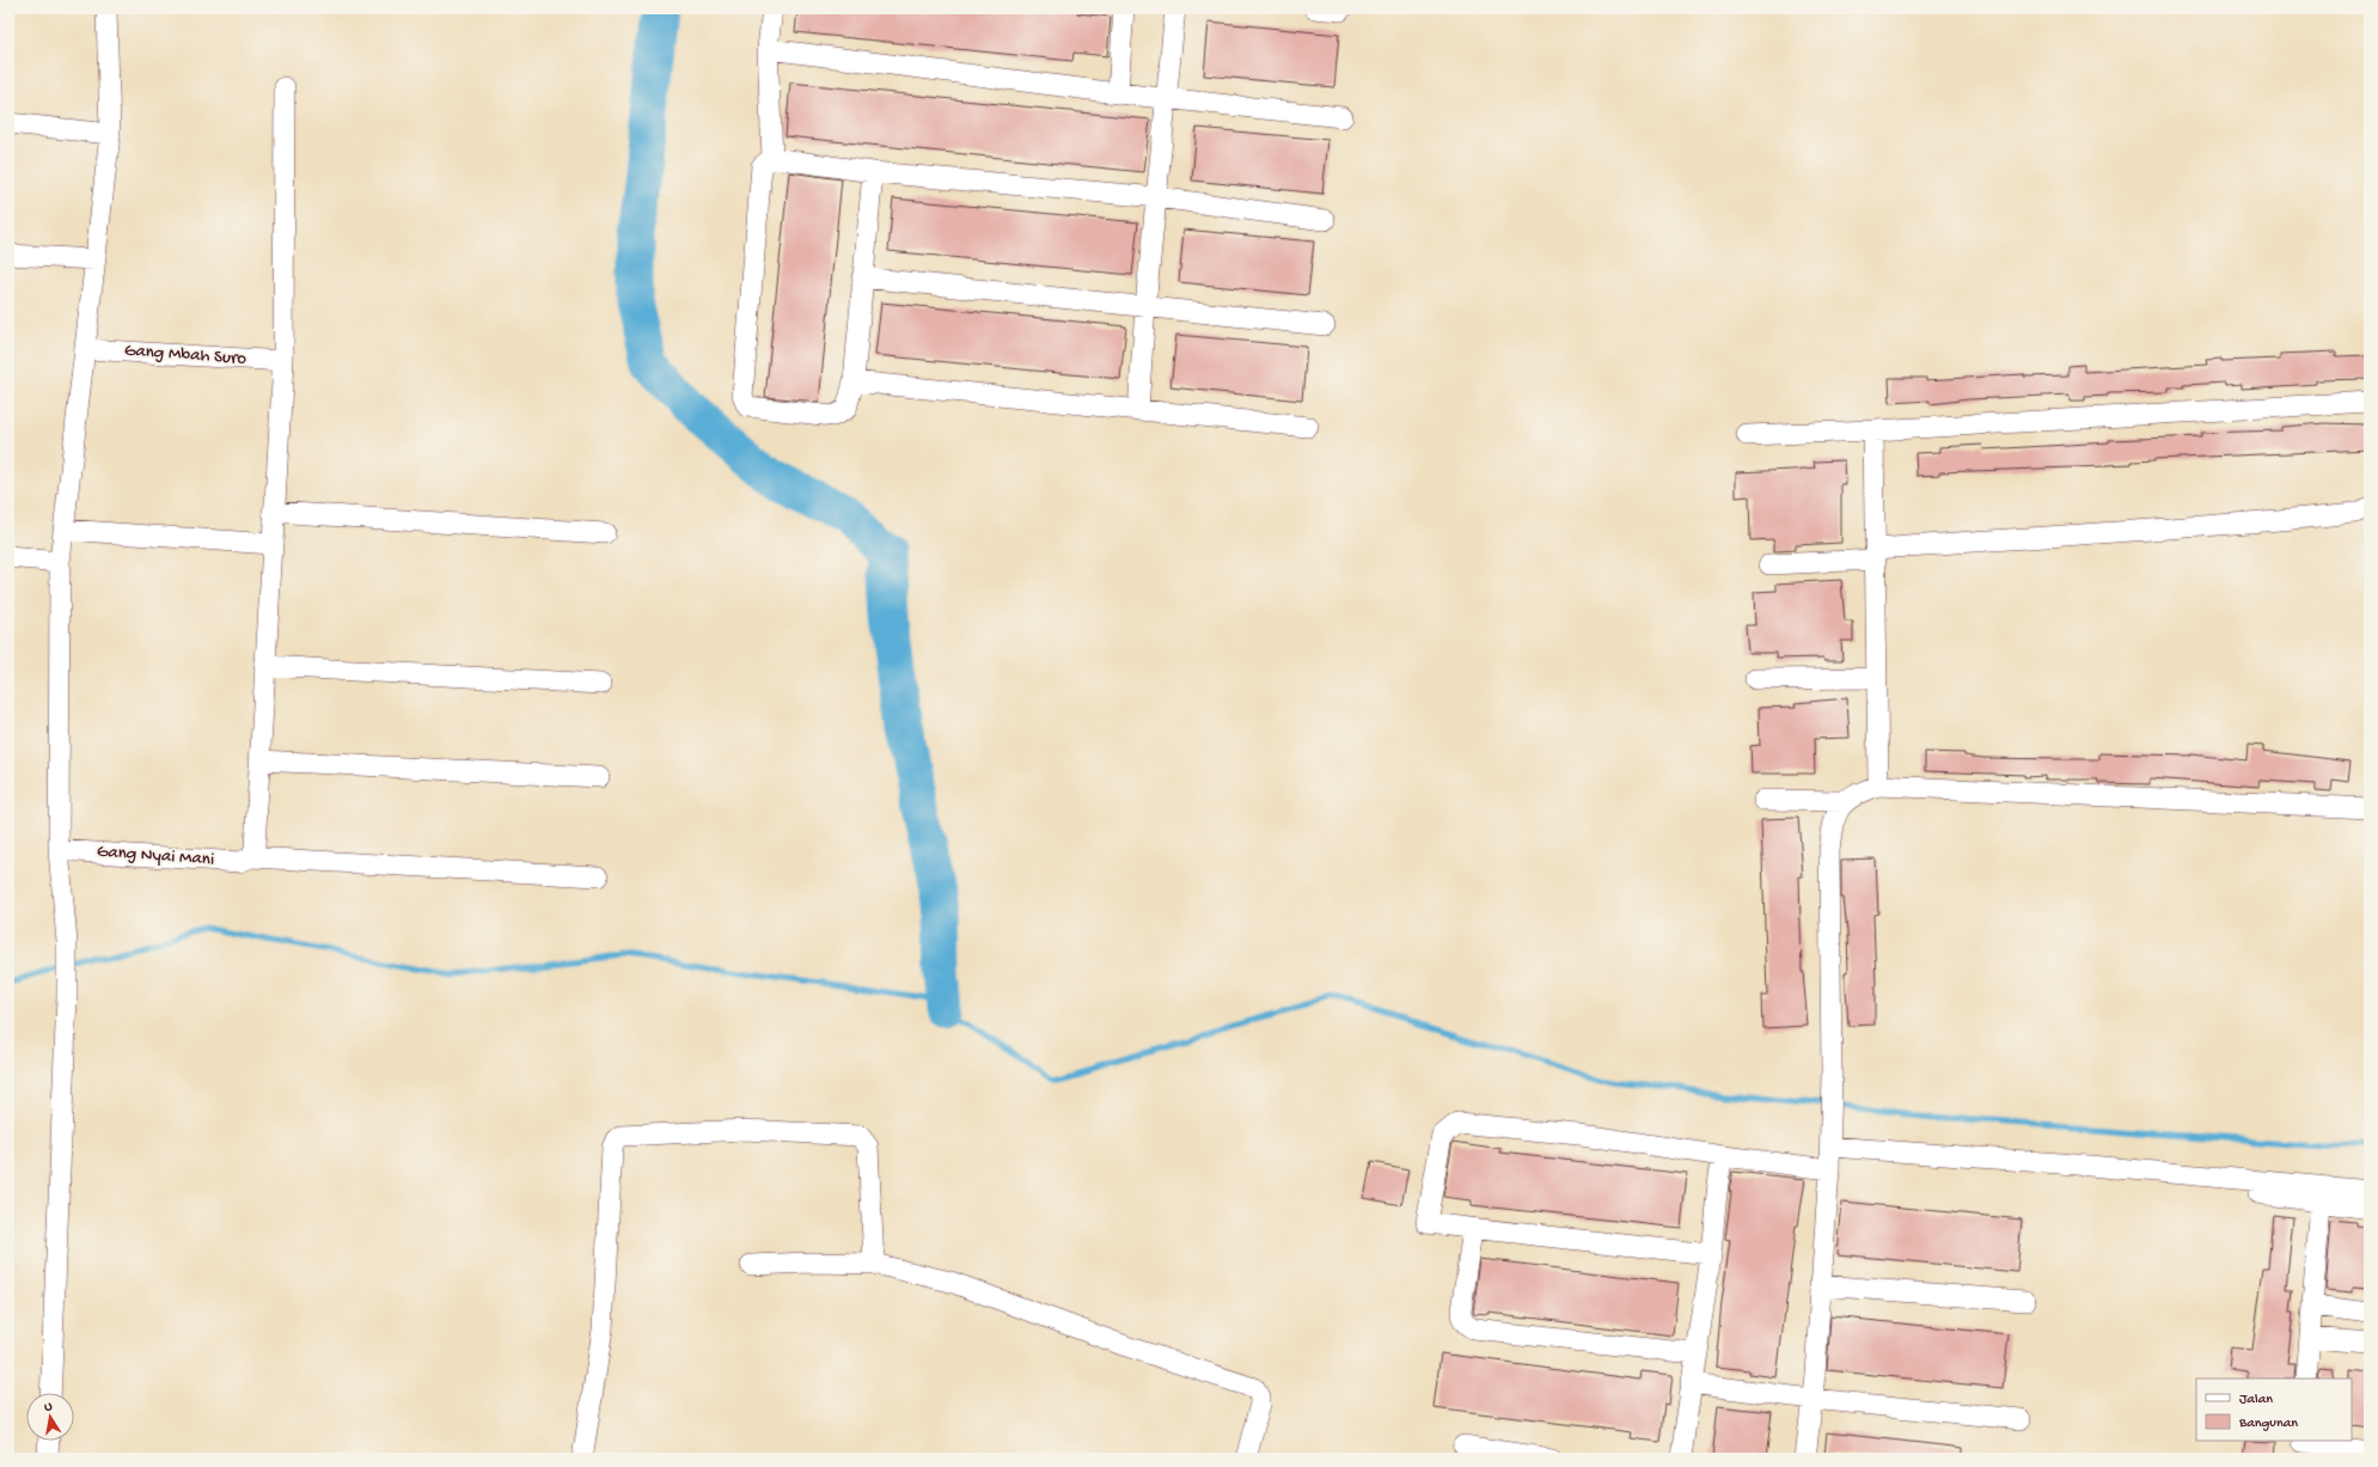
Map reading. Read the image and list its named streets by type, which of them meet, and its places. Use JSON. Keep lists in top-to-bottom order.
{
  "streets": {
    "street": ["Gang Mbah Suro", "Gang Nyai Mani"]
  },
  "legend": ["Jalan", "Bangunan"],
  "north": "top"
}
